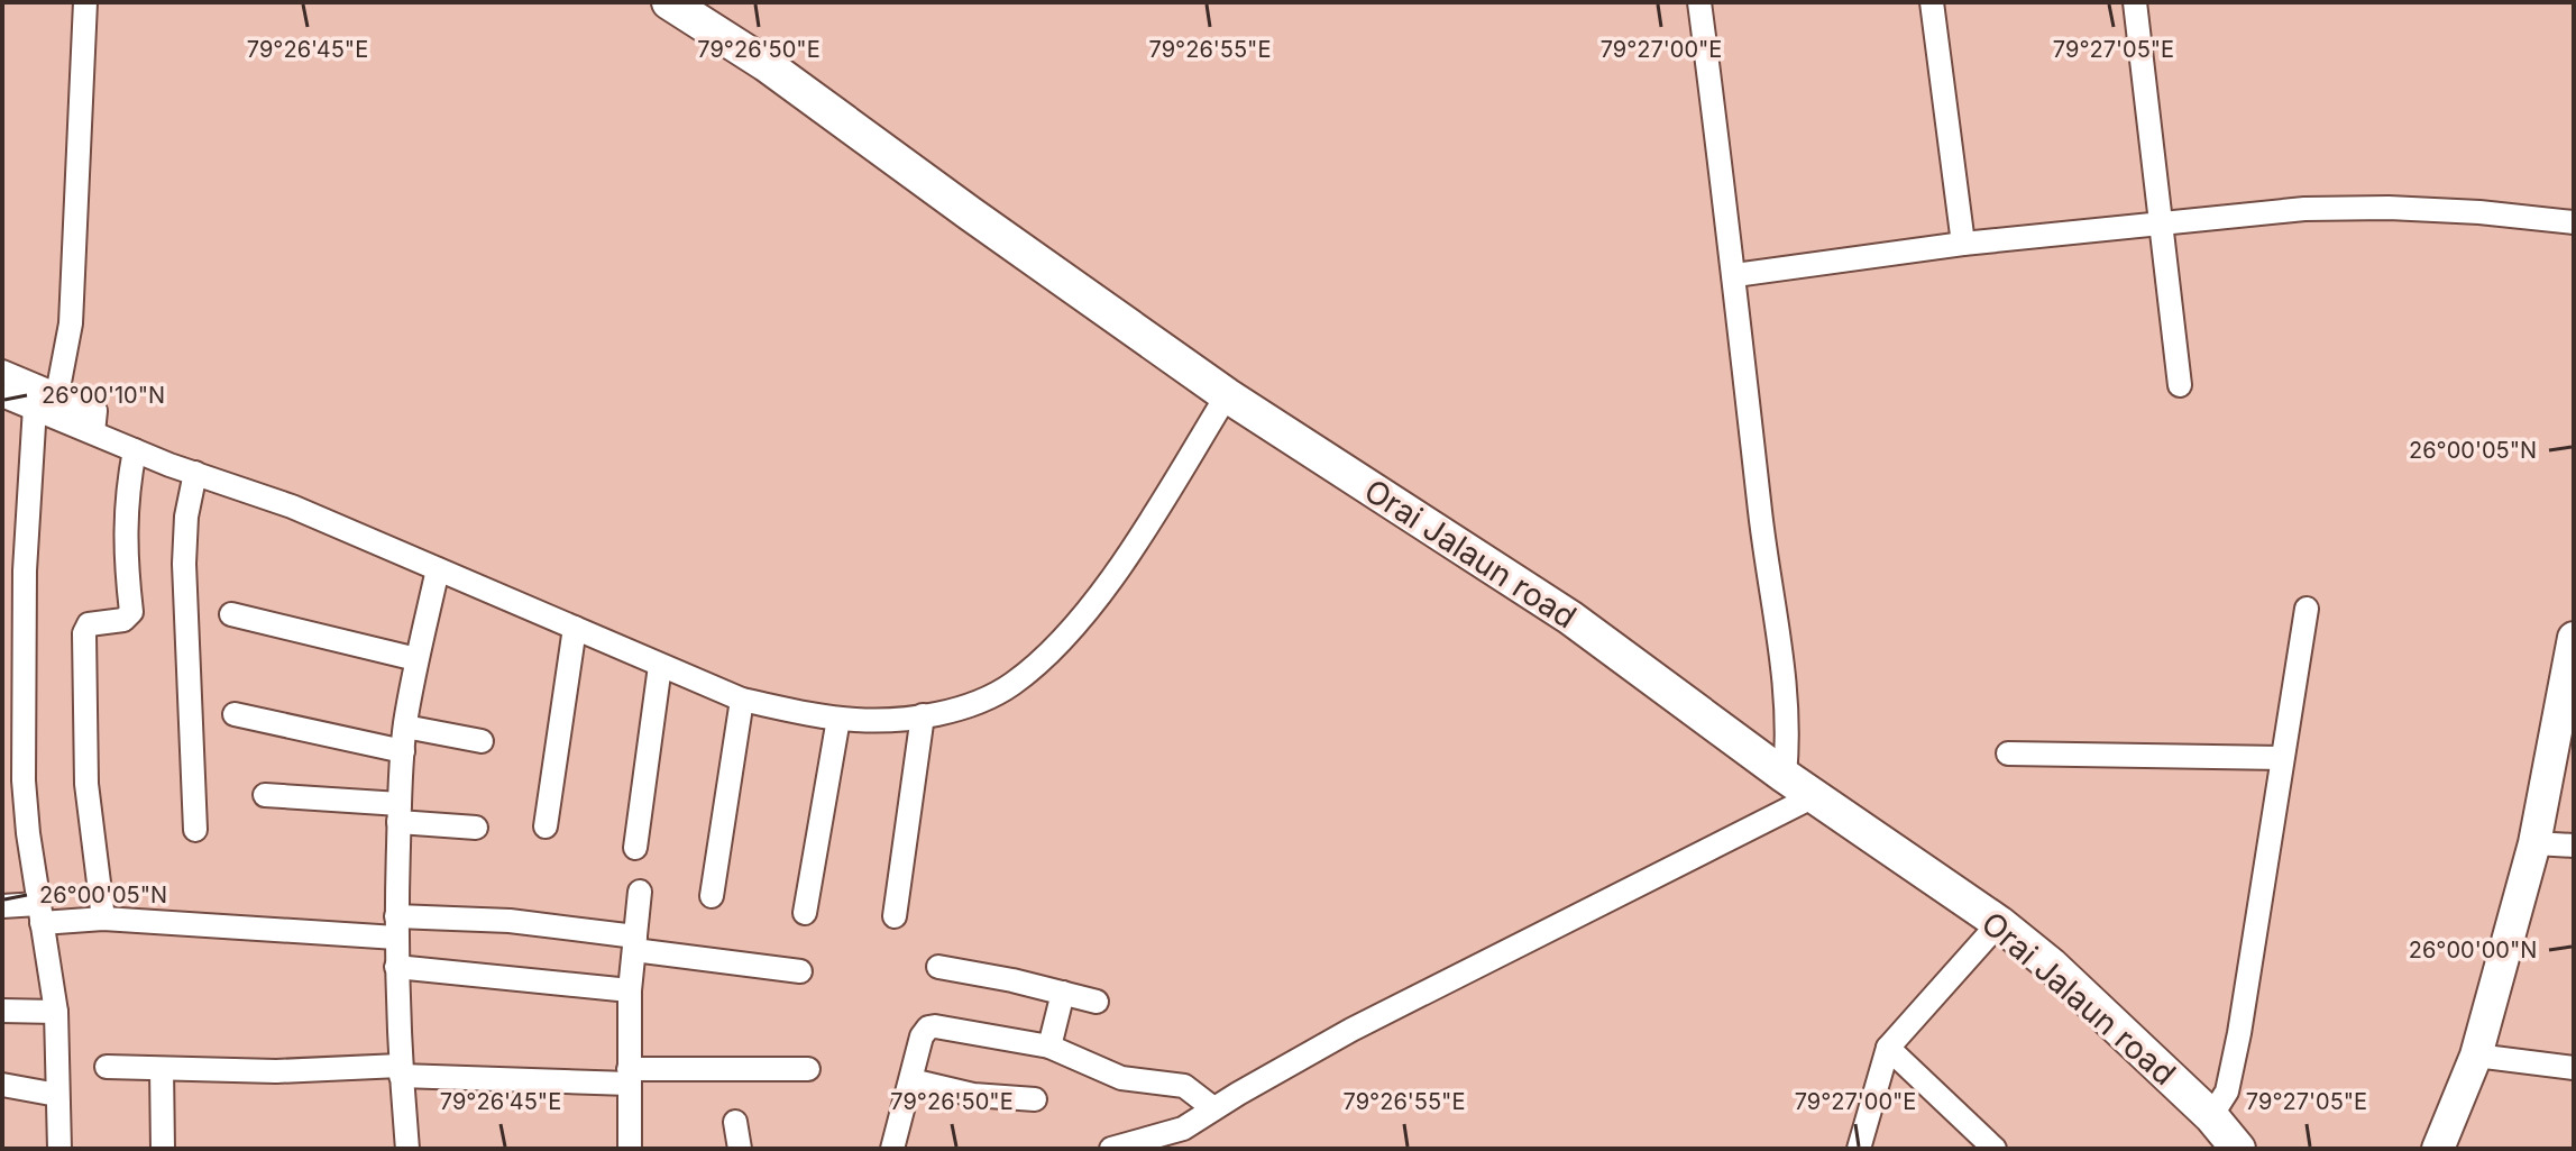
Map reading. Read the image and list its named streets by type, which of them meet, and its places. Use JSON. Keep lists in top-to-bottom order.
{
  "streets": {
    "main road": ["Orai Jalaun road"]
  },
  "coordinates": [
    "79°26'45\"E",
    "79°26'50\"E",
    "79°26'55\"E",
    "79°27'00\"E",
    "79°27'05\"E",
    "26°00'10\"N",
    "26°00'05\"N",
    "26°00'00\"N"
  ]
}
